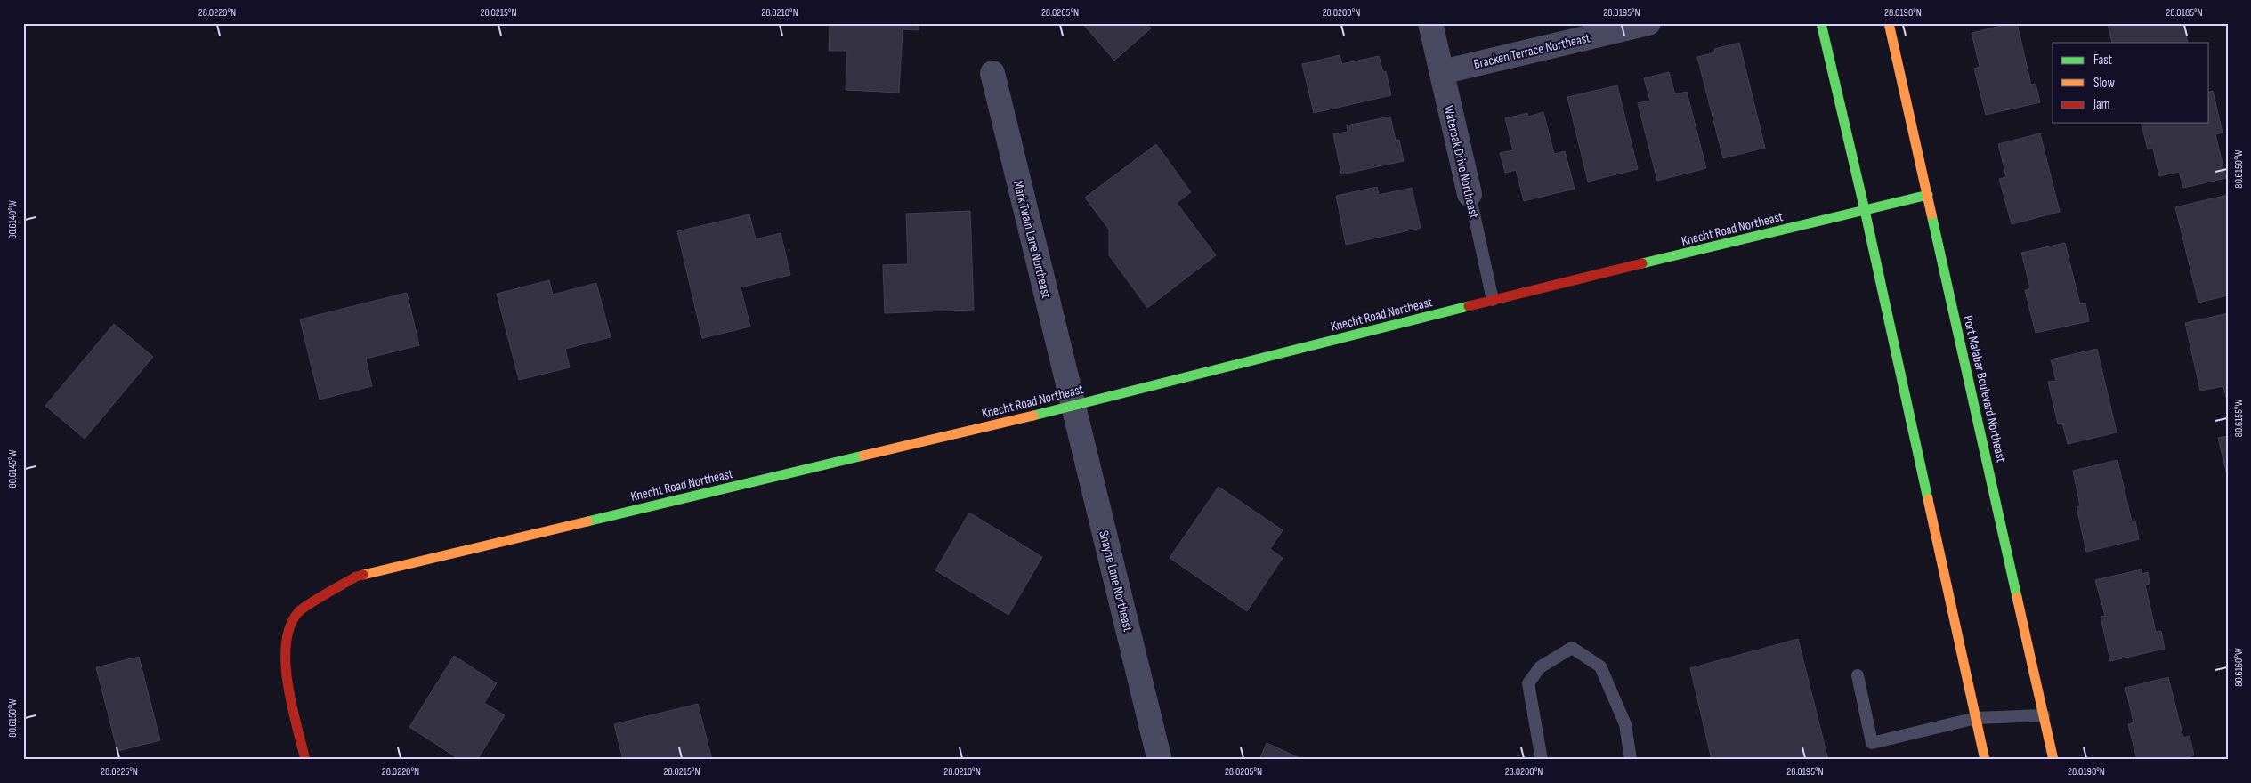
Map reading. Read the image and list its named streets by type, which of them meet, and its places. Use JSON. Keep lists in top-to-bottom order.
{
  "streets": {
    "street": [
      "Bracken Terrace Northeast",
      "Wateroak Drive Northeast",
      "Knecht Road Northeast",
      "Mark Twain Lane Northeast",
      "Port Malabar Boulevard Northeast",
      "Shayne Lane Northeast"
    ]
  },
  "crossings": [
    ["Bracken Terrace Northeast", "Wateroak Drive Northeast"],
    ["Wateroak Drive Northeast", "Knecht Road Northeast"],
    ["Knecht Road Northeast", "Mark Twain Lane Northeast"],
    ["Knecht Road Northeast", "Port Malabar Boulevard Northeast"],
    ["Knecht Road Northeast", "Shayne Lane Northeast"],
    ["Mark Twain Lane Northeast", "Shayne Lane Northeast"]
  ],
  "legend": ["Fast", "Slow", "Jam"],
  "coordinates": [
    "28.0220°N",
    "28.0215°N",
    "28.0210°N",
    "28.0205°N",
    "28.0200°N",
    "28.0195°N",
    "28.0190°N",
    "28.0185°N",
    "80.6150°W",
    "80.6140°W",
    "80.6155°W",
    "80.6145°W",
    "80.6160°W",
    "28.0225°N"
  ]
}
